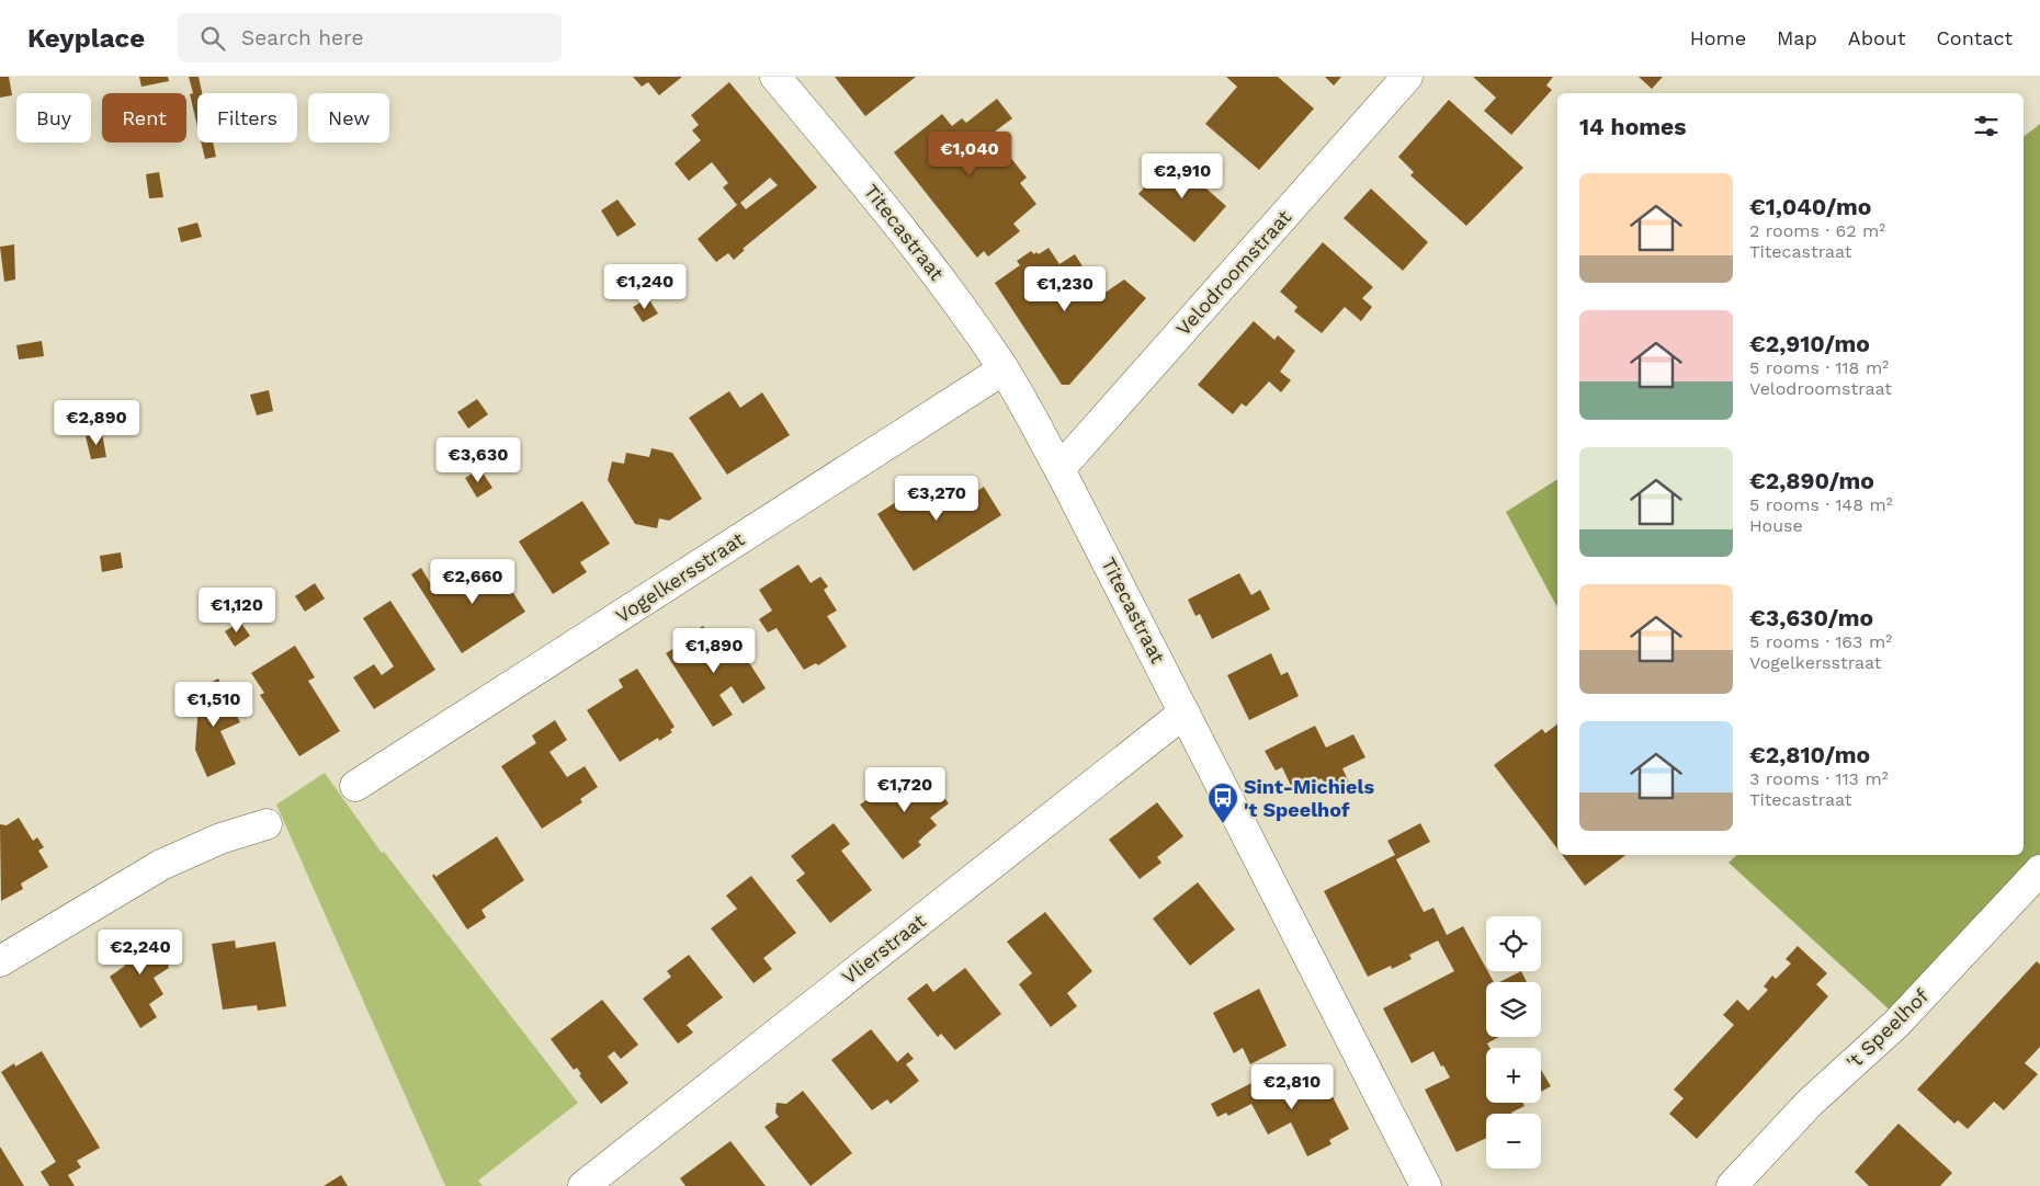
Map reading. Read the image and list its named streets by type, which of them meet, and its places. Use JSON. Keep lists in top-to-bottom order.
{
  "streets": {
    "street": [
      "Titecastraat",
      "Velodroomstraat",
      "Vogelkersstraat",
      "Vlierstraat",
      "'t Speelhof"
    ]
  },
  "crossings": [
    ["Titecastraat", "Velodroomstraat"],
    ["Titecastraat", "Vogelkersstraat"],
    ["Titecastraat", "Vlierstraat"]
  ],
  "places": {
    "bus stop": ["Sint-Michiels 't Speelhof"]
  },
  "page": {
    "header": "Keyplace",
    "search": "Search here",
    "nav": [
      "Home",
      "Map",
      "About",
      "Contact"
    ],
    "chip": [
      "Buy",
      "Rent",
      "Filters",
      "New"
    ],
    "heading": "14 homes",
    "price": [
      "€1,040",
      "€2,910",
      "€1,240",
      "€1,230",
      "€2,890",
      "€3,630",
      "€3,270",
      "€2,660",
      "€1,120",
      "€1,890",
      "€1,510",
      "€1,720",
      "€2,240",
      "€2,810"
    ],
    "list": [
      {
        "name": "€1,040/mo",
        "note": "2 rooms · 62 m² · Titecastraat"
      },
      {
        "name": "€2,910/mo",
        "note": "5 rooms · 118 m² · Velodroomstraat"
      },
      {
        "name": "€2,890/mo",
        "note": "5 rooms · 148 m² · House"
      },
      {
        "name": "€3,630/mo",
        "note": "5 rooms · 163 m² · Vogelkersstraat"
      },
      {
        "name": "€2,810/mo",
        "note": "3 rooms · 113 m² · Titecastraat"
      }
    ],
    "map_buttons": ["+", "−"]
  }
}
